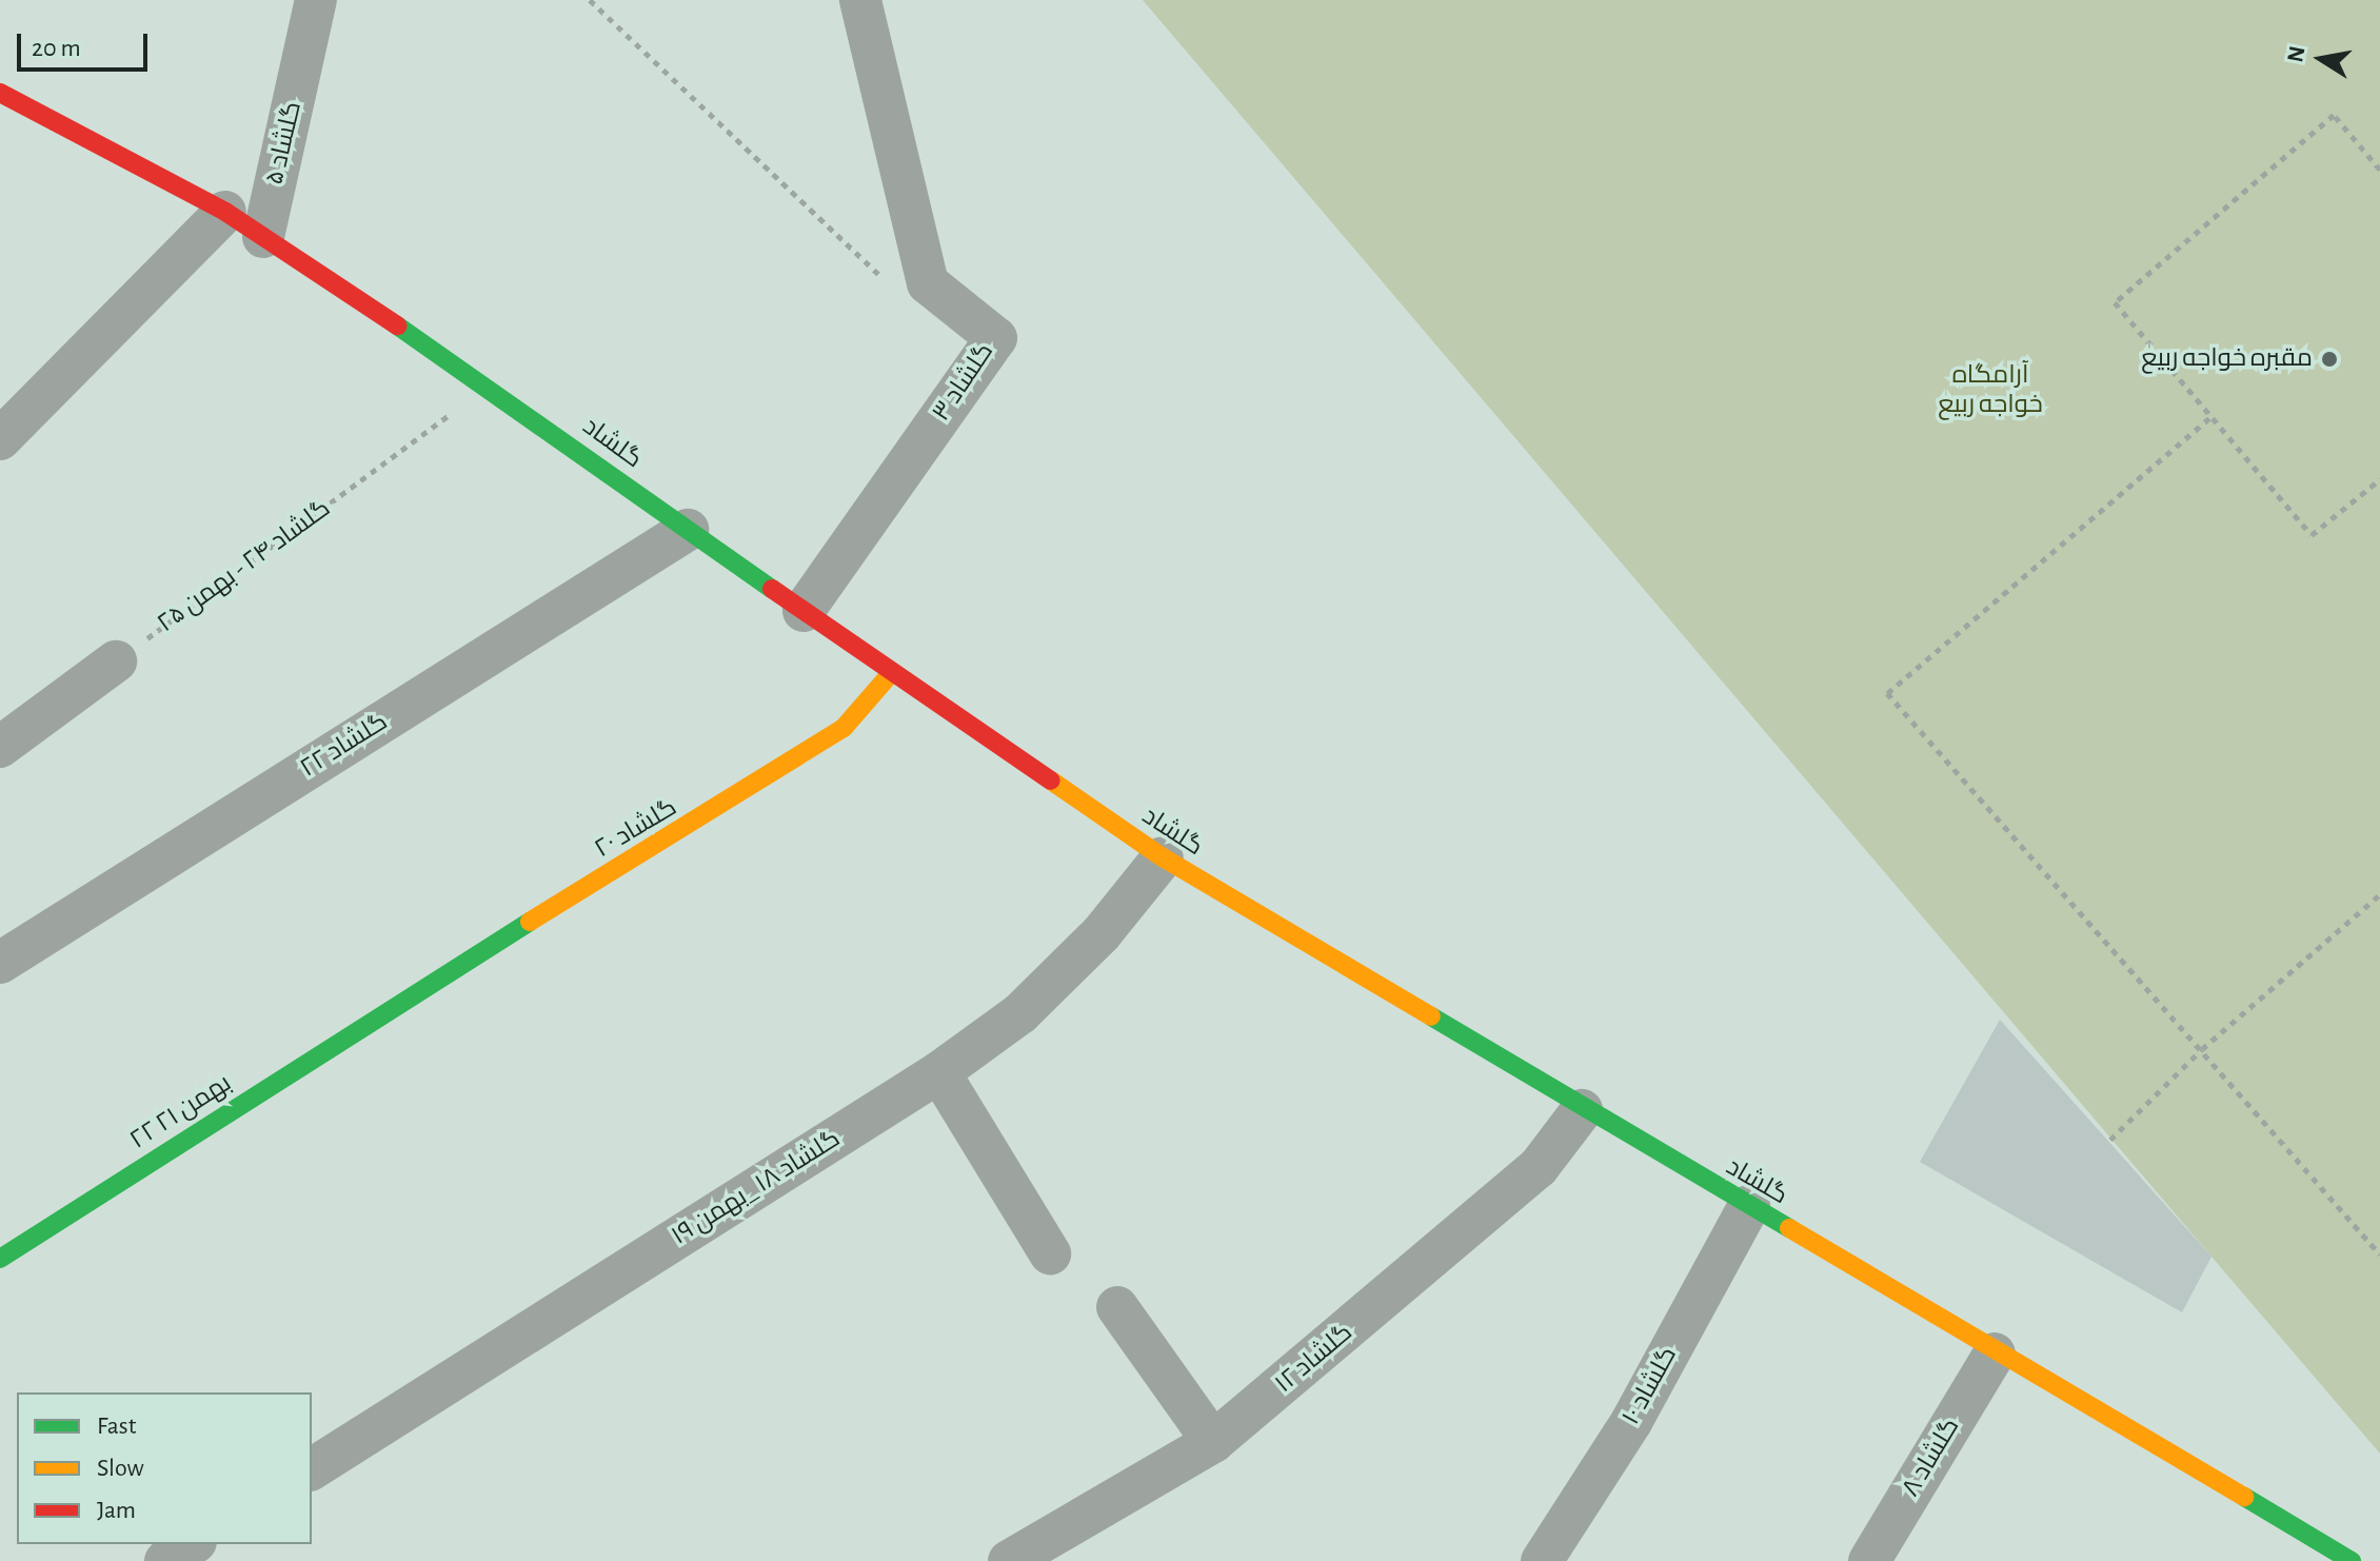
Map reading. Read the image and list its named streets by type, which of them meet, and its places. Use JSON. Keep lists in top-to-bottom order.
{
  "streets": {
    "street": [
      "گلشاد ۵",
      "گلشاد ۳",
      "گلشاد",
      "گلشاد ۲۲",
      "گلشاد ۲۰",
      "۲۲ بهمن ۲۱",
      "گلشاد ۱۸ _بهمن ۱۹",
      "گلشاد ۱۲",
      "گلشاد ۱۰",
      "گلشاد ۸"
    ],
    "path": ["گلشاد ۲۴ - بهمن ۲۵"]
  },
  "crossings": [
    ["گلشاد ۵", "گلشاد"],
    ["گلشاد ۳", "گلشاد"],
    ["گلشاد", "گلشاد ۲۴ - بهمن ۲۵"],
    ["گلشاد", "گلشاد ۲۲"],
    ["گلشاد", "گلشاد ۲۰"],
    ["گلشاد", "گلشاد ۱۸ _بهمن ۱۹"],
    ["گلشاد", "گلشاد ۱۲"],
    ["گلشاد", "گلشاد ۱۰"],
    ["گلشاد", "گلشاد ۸"],
    ["گلشاد ۲۰", "۲۲ بهمن ۲۱"]
  ],
  "parks": ["آرامگاه خواجه ربیع"],
  "places": ["مقبره خواجه ربیع"],
  "legend": ["Fast", "Slow", "Jam"],
  "scale_bar": "20 m",
  "north": "left"
}
